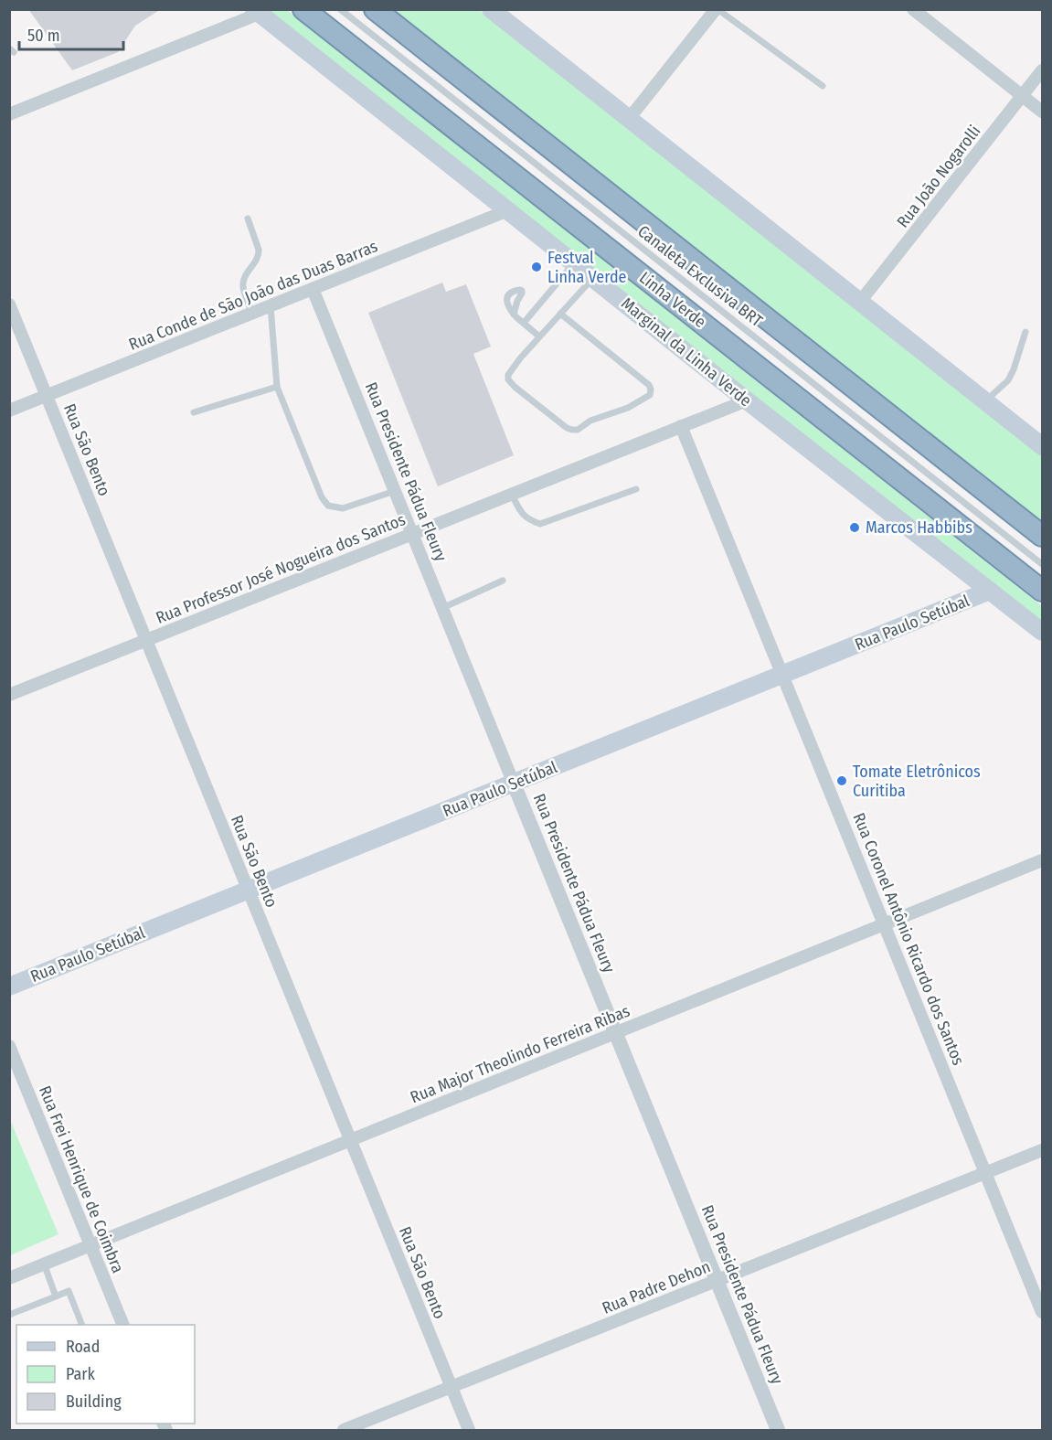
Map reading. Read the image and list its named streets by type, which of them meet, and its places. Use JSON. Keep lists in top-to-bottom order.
{
  "streets": {
    "highway": ["Linha Verde"],
    "main road": ["Marginal da Linha Verde", "Rua Paulo Setúbal"],
    "street": [
      "Rua João Nogarolli",
      "Rua Conde de São João das Duas Barras",
      "Rua São Bento",
      "Rua Presidente Pádua Fleury",
      "Rua Professor José Nogueira dos Santos",
      "Rua Coronel Antônio Ricardo dos Santos",
      "Rua Major Theolindo Ferreira Ribas",
      "Rua Frei Henrique de Coimbra",
      "Rua Padre Dehon"
    ],
    "lane": ["Canaleta Exclusiva BRT"]
  },
  "crossings": [
    ["Rua Conde de São João das Duas Barras", "Marginal da Linha Verde"],
    ["Rua Conde de São João das Duas Barras", "Rua São Bento"],
    ["Rua Conde de São João das Duas Barras", "Rua Presidente Pádua Fleury"],
    ["Marginal da Linha Verde", "Rua Professor José Nogueira dos Santos"],
    ["Marginal da Linha Verde", "Rua Paulo Setúbal"],
    ["Rua São Bento", "Rua Professor José Nogueira dos Santos"],
    ["Rua São Bento", "Rua Paulo Setúbal"],
    ["Rua São Bento", "Rua Major Theolindo Ferreira Ribas"],
    ["Rua São Bento", "Rua Padre Dehon"],
    ["Rua Presidente Pádua Fleury", "Rua Professor José Nogueira dos Santos"],
    ["Rua Presidente Pádua Fleury", "Rua Paulo Setúbal"],
    ["Rua Presidente Pádua Fleury", "Rua Major Theolindo Ferreira Ribas"],
    ["Rua Presidente Pádua Fleury", "Rua Padre Dehon"],
    ["Rua Professor José Nogueira dos Santos", "Rua Coronel Antônio Ricardo dos Santos"],
    ["Rua Paulo Setúbal", "Rua Coronel Antônio Ricardo dos Santos"],
    ["Rua Coronel Antônio Ricardo dos Santos", "Rua Major Theolindo Ferreira Ribas"],
    ["Rua Coronel Antônio Ricardo dos Santos", "Rua Padre Dehon"],
    ["Rua Major Theolindo Ferreira Ribas", "Rua Frei Henrique de Coimbra"]
  ],
  "places": ["Festval Linha Verde", "Marcos Habbibs", "Tomate Eletrônicos Curitiba"],
  "legend": ["Road", "Park", "Building"],
  "scale_bar": "50 m"
}
